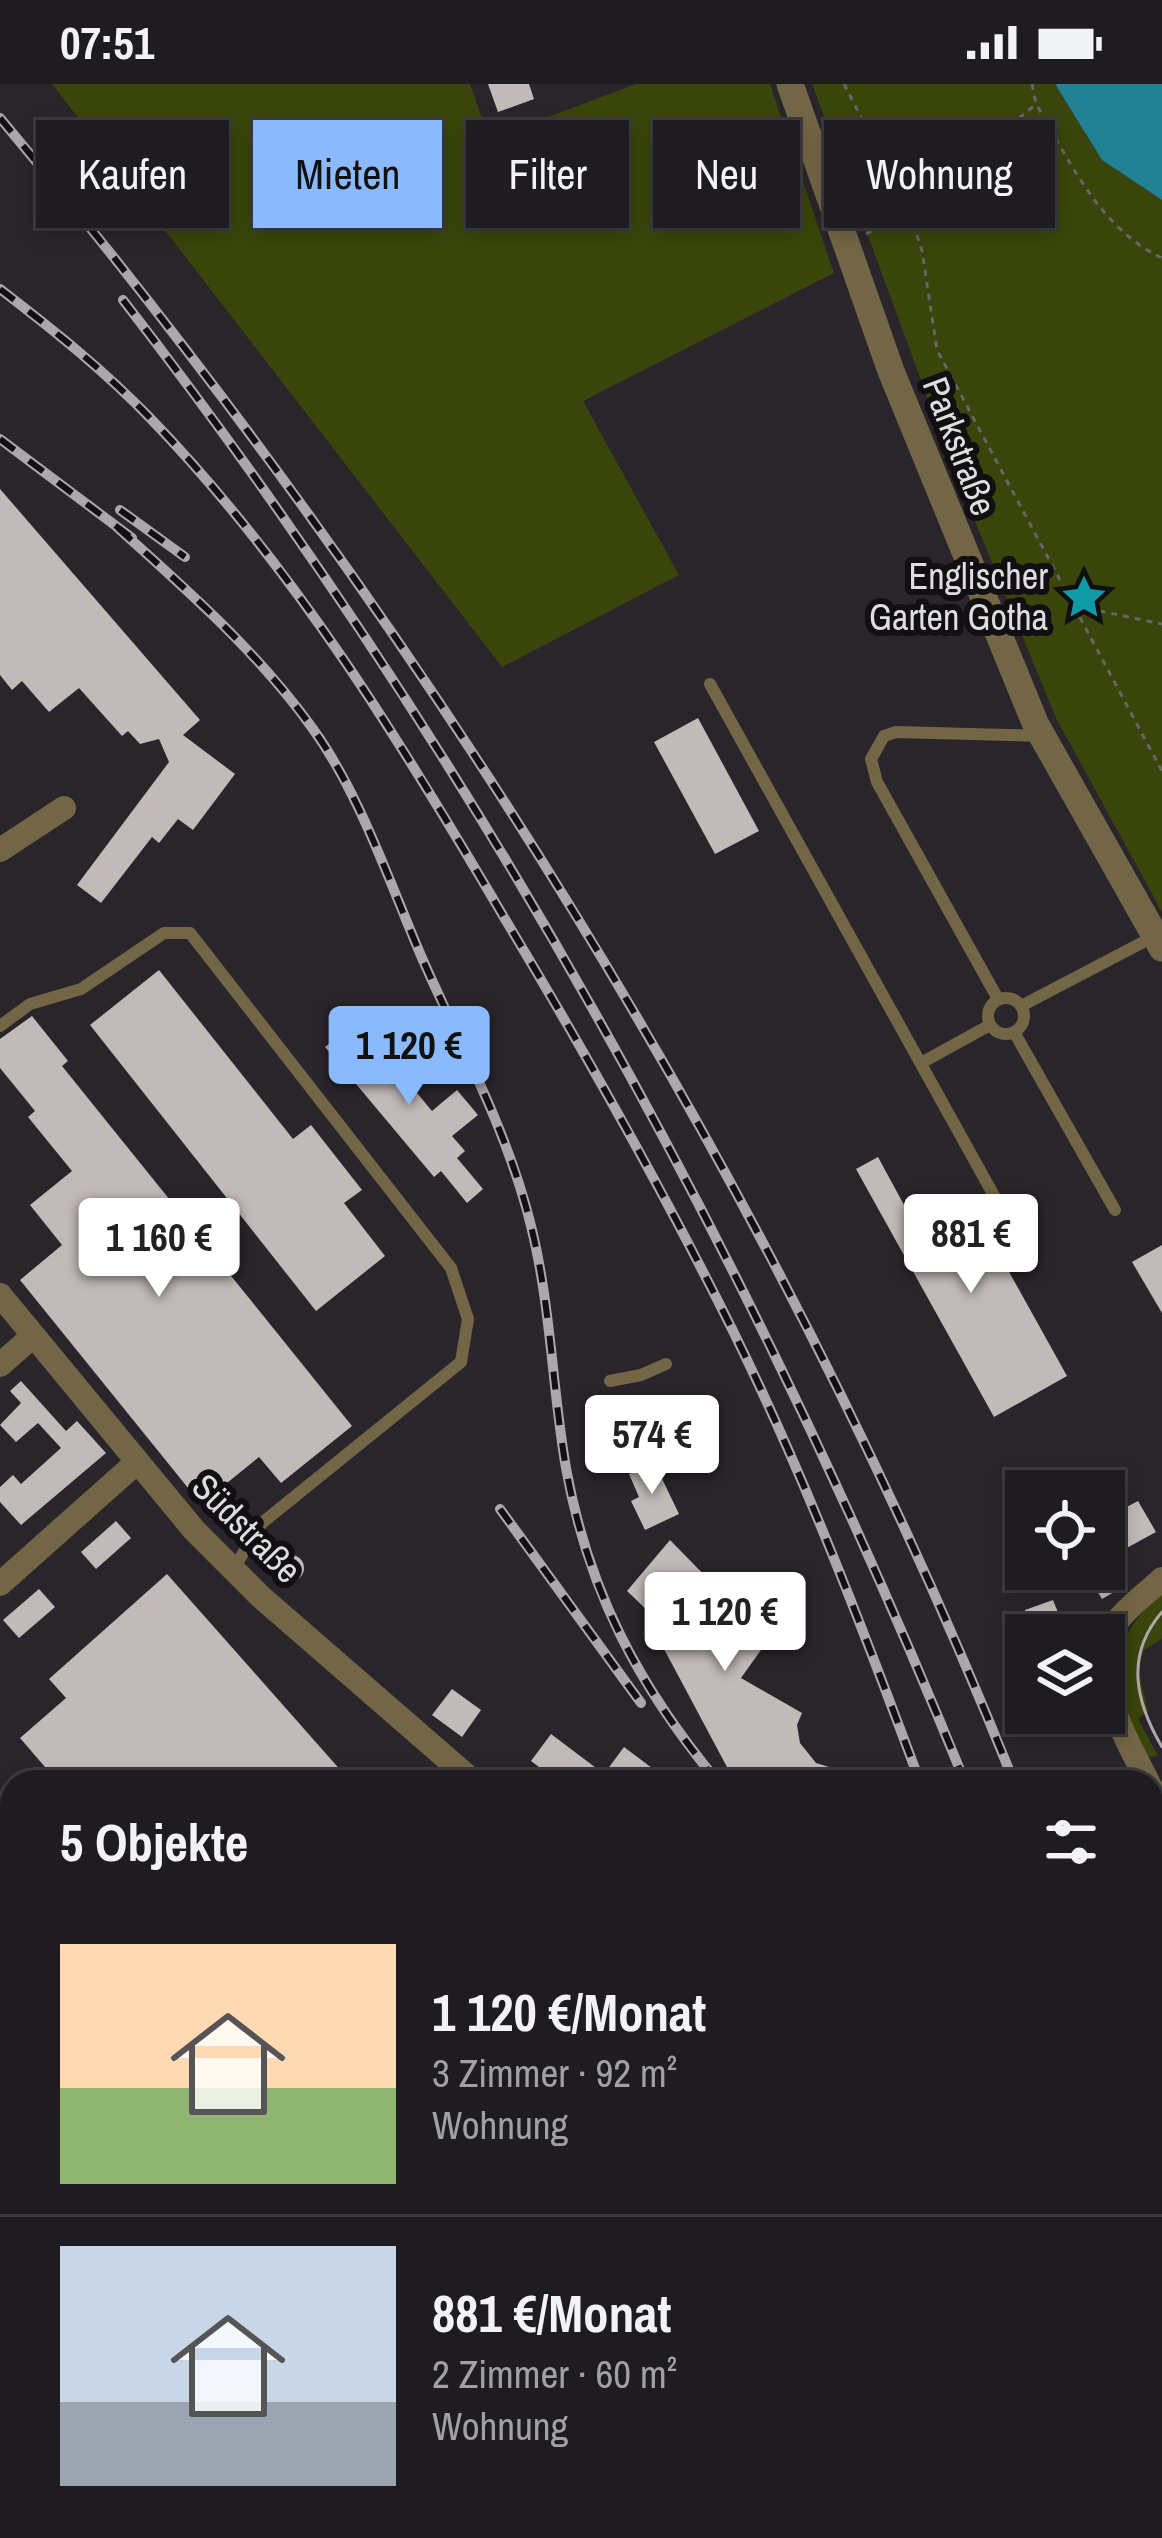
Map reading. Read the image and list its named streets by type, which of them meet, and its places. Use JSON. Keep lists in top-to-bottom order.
{
  "streets": {
    "street": ["Parkstraße", "Südstraße"]
  },
  "places": {
    "place": ["Englischer Garten Gotha"]
  },
  "page": {
    "status": "07:51",
    "chip": [
      "Kaufen",
      "Mieten",
      "Filter",
      "Neu",
      "Wohnung"
    ],
    "price": [
      "1 120 €",
      "881 €",
      "1 160 €",
      "574 €",
      "1 120 €"
    ],
    "heading": "5 Objekte",
    "list": [
      {
        "name": "1 120 €/Monat",
        "note": "3 Zimmer · 92 m² · Wohnung"
      },
      {
        "name": "881 €/Monat",
        "note": "2 Zimmer · 60 m² · Wohnung"
      }
    ]
  }
}
